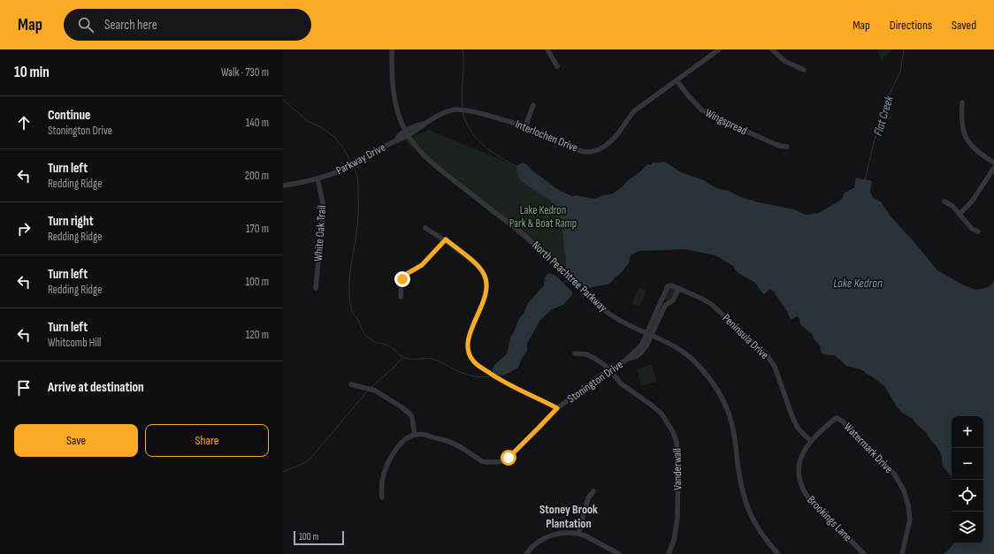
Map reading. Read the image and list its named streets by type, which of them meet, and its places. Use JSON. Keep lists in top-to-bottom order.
{
  "streets": {
    "street": [
      "Wingspread",
      "Interlochen Drive",
      "Parkway Drive",
      "White Oak Trail",
      "North Peachtree Parkway",
      "Peninsula Drive",
      "Stonington Drive",
      "Watermark Drive",
      "Vanderwall",
      "Brookings Lane"
    ]
  },
  "crossings": [
    ["Wingspread", "Interlochen Drive"],
    ["Interlochen Drive", "Parkway Drive"],
    ["Interlochen Drive", "North Peachtree Parkway"],
    ["Parkway Drive", "White Oak Trail"],
    ["Parkway Drive", "North Peachtree Parkway"],
    ["North Peachtree Parkway", "Stonington Drive"],
    ["Peninsula Drive", "Watermark Drive"],
    ["Peninsula Drive", "Brookings Lane"],
    ["Stonington Drive", "Vanderwall"],
    ["Watermark Drive", "Brookings Lane"]
  ],
  "districts": ["Stoney Brook Plantation"],
  "water": ["Flat Creek", "Lake Kedron"],
  "parks": ["Lake Kedron Park & Boat Ramp"],
  "scale_bar": "100 m",
  "page": {
    "header": "Map",
    "search": "Search here",
    "nav": ["Map", "Directions", "Saved"],
    "heading": ["10 min", "Walk · 730 m"],
    "list": [
      ["Continue", "Stonington Drive", "140 m"],
      ["Turn left", "Redding Ridge", "200 m"],
      ["Turn right", "Redding Ridge", "170 m"],
      ["Turn left", "Redding Ridge", "100 m"],
      ["Turn left", "Whitcomb Hill", "120 m"],
      "Arrive at destination"
    ],
    "buttons": ["Save", "Share"],
    "map_buttons": ["+", "−"],
    "scale": "100 m"
  }
}
